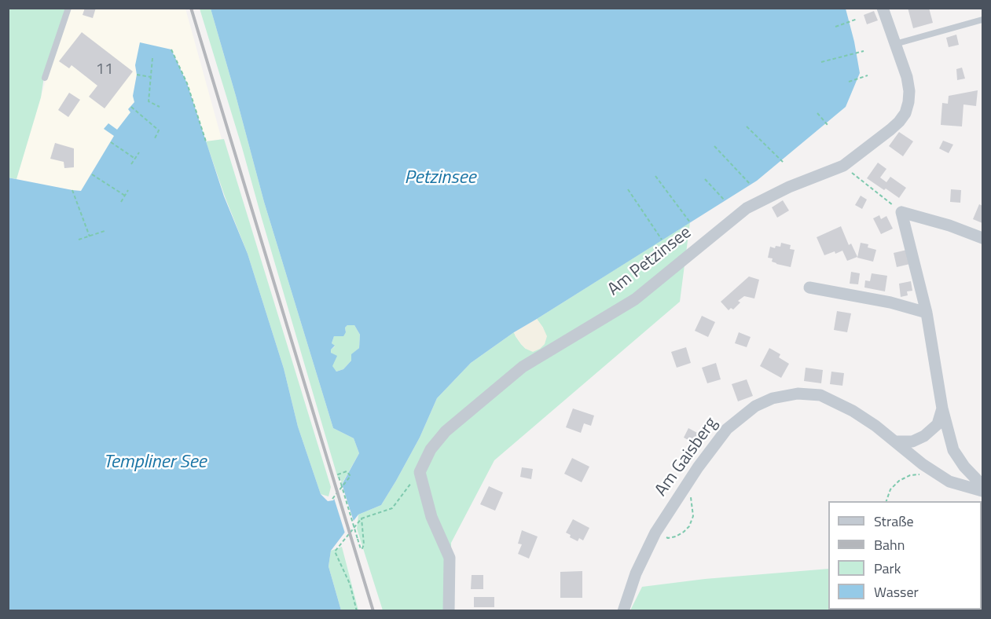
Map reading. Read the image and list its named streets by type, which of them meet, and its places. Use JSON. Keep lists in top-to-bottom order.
{
  "streets": {
    "street": ["Am Petzinsee", "Am Gaisberg"]
  },
  "water": ["Petzinsee", "Templiner See"],
  "house_numbers": ["11"],
  "legend": [
    "Straße",
    "Bahn",
    "Park",
    "Wasser"
  ]
}
